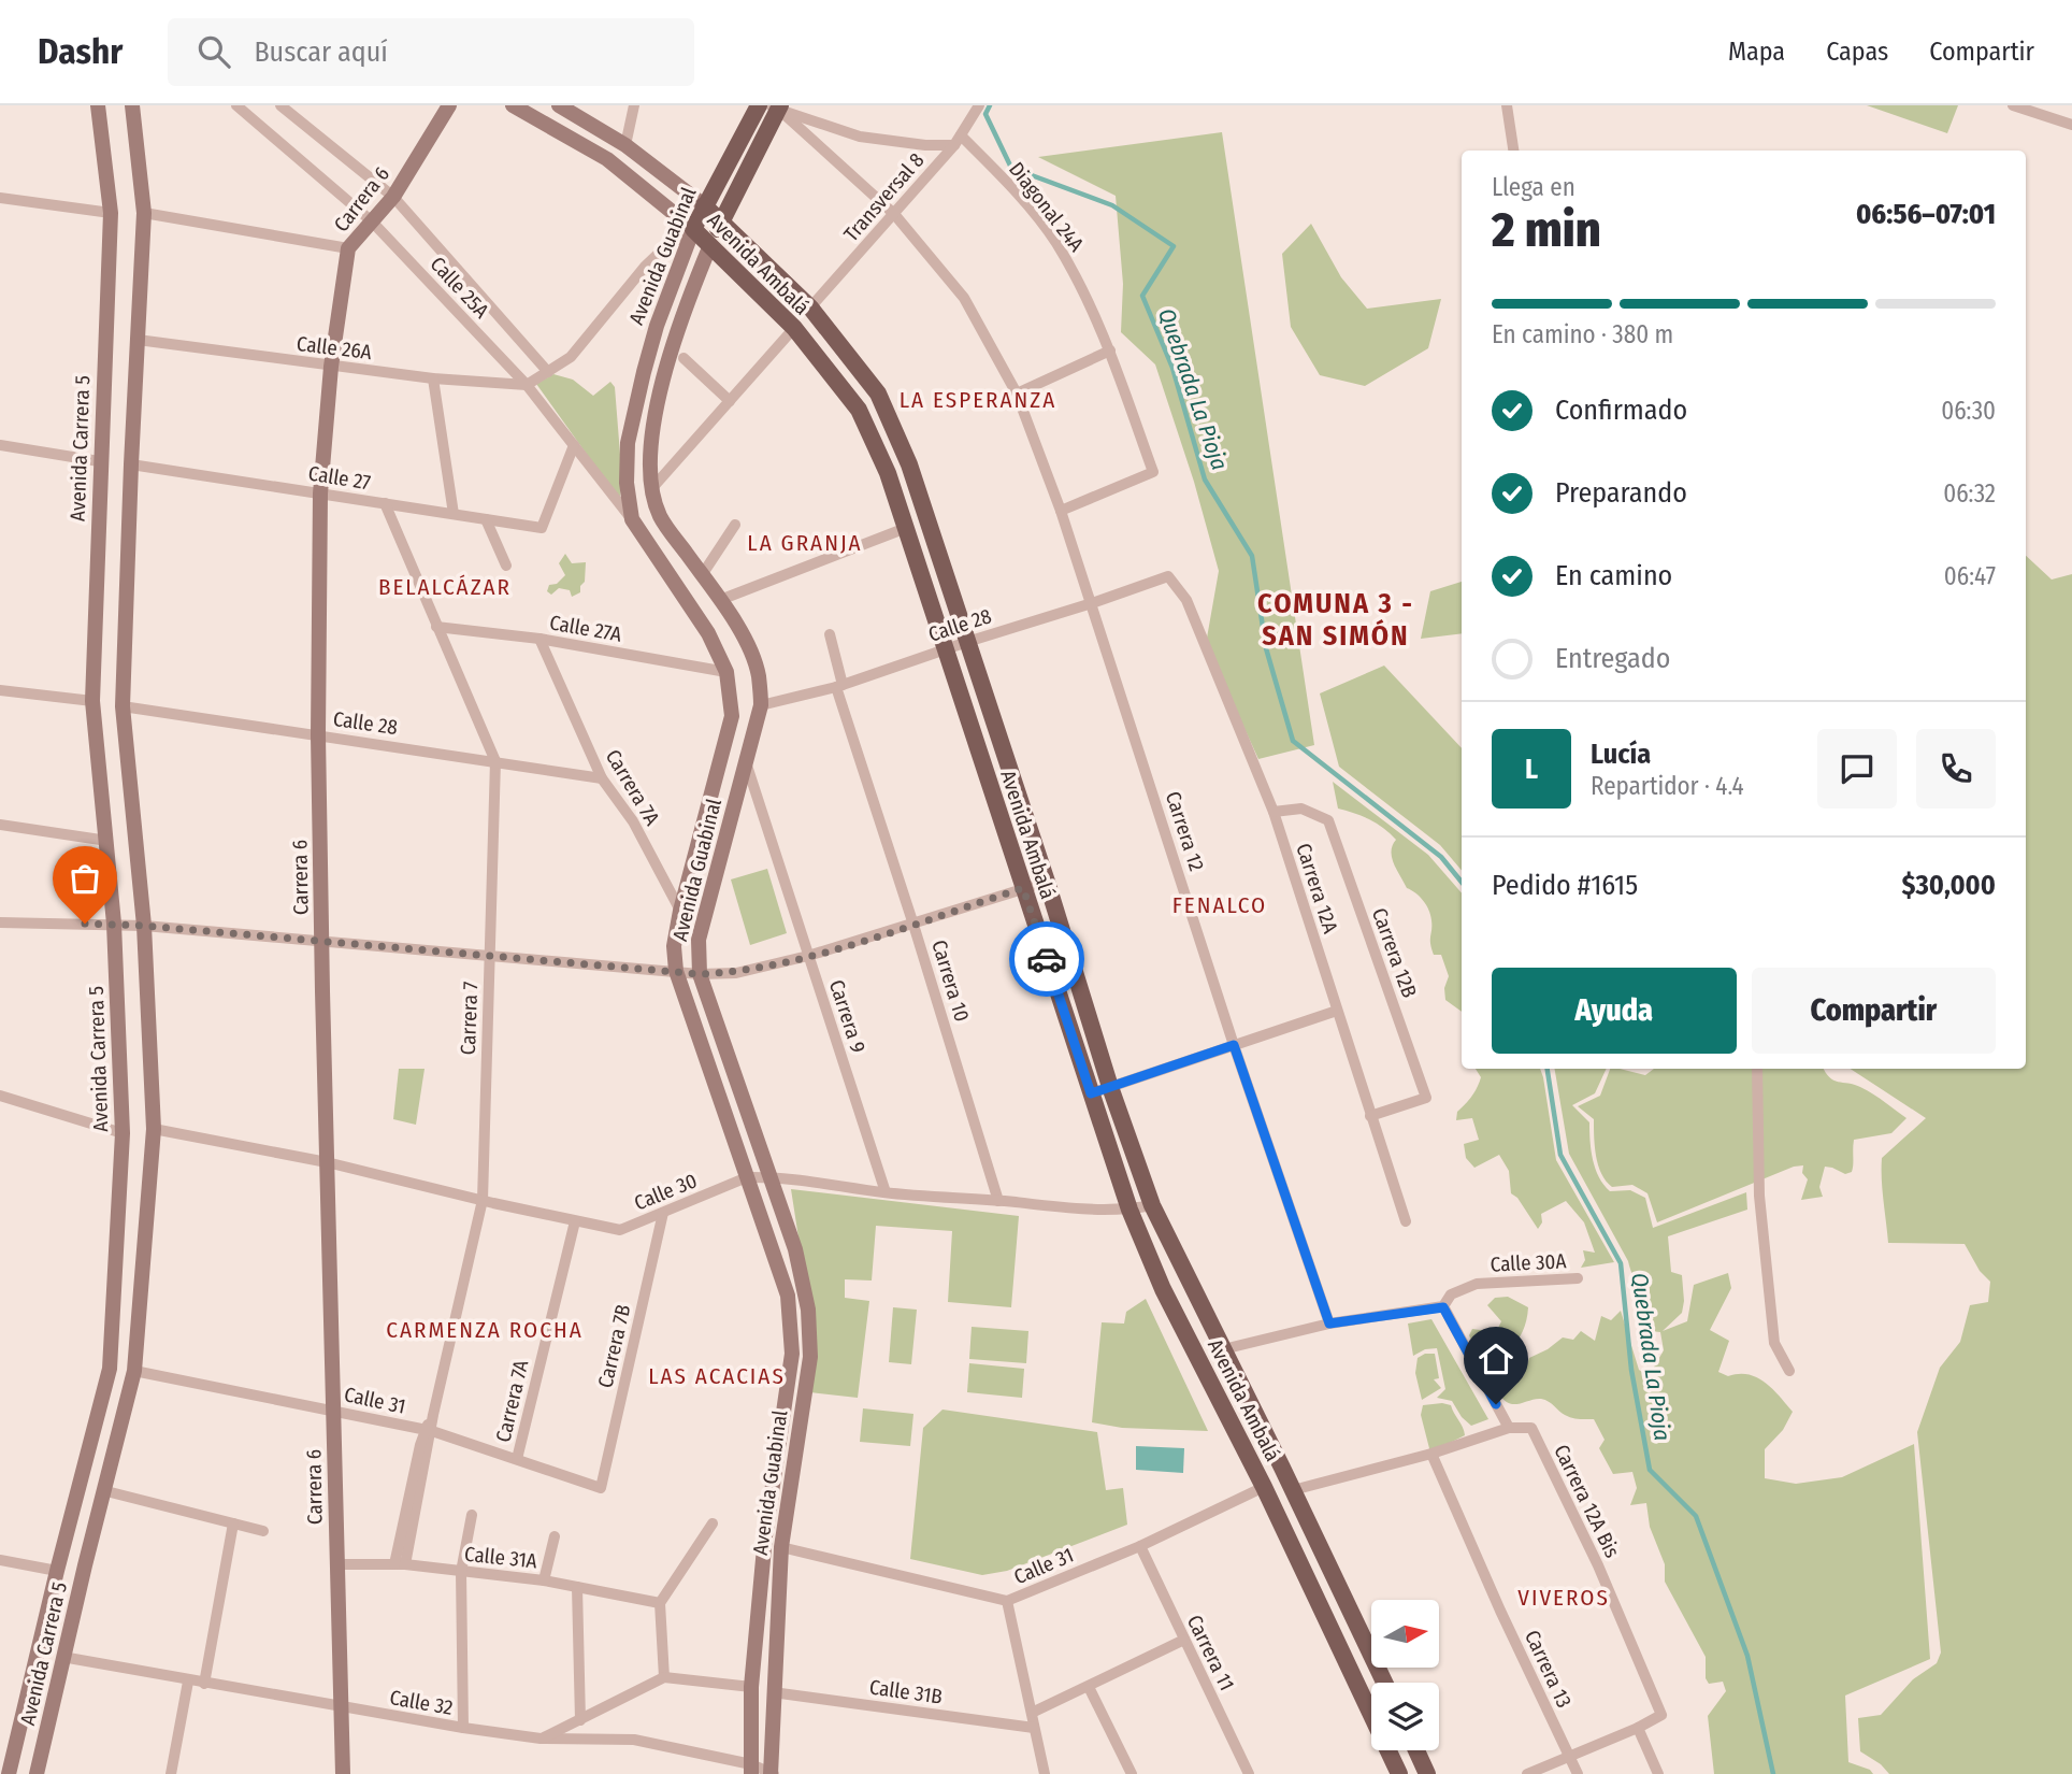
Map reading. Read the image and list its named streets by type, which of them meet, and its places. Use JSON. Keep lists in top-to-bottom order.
{
  "streets": {
    "main road": [
      "Carrera 6",
      "Avenida Guabinal",
      "Avenida Ambalá",
      "Avenida Carrera 5"
    ],
    "street": [
      "Transversal 8",
      "Diagonal 24A",
      "Calle 25A",
      "Calle 26A",
      "Calle 27",
      "Calle 28",
      "Calle 27A",
      "Carrera 7A",
      "Carrera 12",
      "Carrera 12A",
      "Carrera 12B",
      "Carrera 10",
      "Carrera 9",
      "Carrera 7",
      "Calle 30",
      "Calle 30A",
      "Carrera 7B",
      "Calle 31",
      "Carrera 12A Bis",
      "Calle 31A",
      "Carrera 11",
      "Carrera 13",
      "Calle 31B",
      "Calle 32"
    ]
  },
  "crossings": [
    ["Transversal 8", "Diagonal 24A"],
    ["Transversal 8", "Avenida Ambalá"],
    ["Transversal 8", "Carrera 12"],
    ["Carrera 6", "Calle 25A"],
    ["Carrera 6", "Calle 26A"],
    ["Carrera 6", "Calle 27"],
    ["Carrera 6", "Calle 28"],
    ["Carrera 6", "Calle 30"],
    ["Carrera 6", "Calle 31"],
    ["Carrera 6", "Calle 31A"],
    ["Carrera 6", "Calle 32"],
    ["Avenida Guabinal", "Avenida Ambalá"],
    ["Avenida Guabinal", "Calle 25A"],
    ["Avenida Guabinal", "Calle 28"],
    ["Avenida Guabinal", "Calle 27A"],
    ["Avenida Guabinal", "Carrera 7A"],
    ["Avenida Guabinal", "Carrera 12"],
    ["Avenida Guabinal", "Carrera 9"],
    ["Avenida Guabinal", "Calle 30"],
    ["Avenida Guabinal", "Calle 31"],
    ["Avenida Guabinal", "Calle 31B"],
    ["Avenida Guabinal", "Calle 32"],
    ["Avenida Ambalá", "Calle 28"],
    ["Avenida Ambalá", "Calle 30"],
    ["Avenida Ambalá", "Calle 30A"],
    ["Avenida Ambalá", "Calle 31"],
    ["Calle 25A", "Calle 26A"],
    ["Calle 25A", "Calle 27"],
    ["Calle 26A", "Avenida Carrera 5"],
    ["Avenida Carrera 5", "Calle 27"],
    ["Avenida Carrera 5", "Calle 28"],
    ["Avenida Carrera 5", "Calle 30"],
    ["Avenida Carrera 5", "Calle 31"],
    ["Avenida Carrera 5", "Calle 32"],
    ["Calle 27", "Carrera 7"],
    ["Calle 28", "Carrera 7A"],
    ["Calle 28", "Carrera 12"],
    ["Calle 28", "Carrera 12A"],
    ["Calle 28", "Carrera 10"],
    ["Calle 28", "Carrera 7"],
    ["Calle 27A", "Carrera 7A"],
    ["Calle 27A", "Carrera 7"],
    ["Carrera 7A", "Calle 30"],
    ["Carrera 7A", "Calle 31"],
    ["Carrera 12", "Calle 30A"],
    ["Carrera 12A", "Carrera 12B"],
    ["Carrera 10", "Calle 30"],
    ["Carrera 9", "Calle 30"],
    ["Carrera 7", "Calle 30"],
    ["Carrera 7", "Calle 31"],
    ["Carrera 7", "Calle 31A"],
    ["Calle 30", "Carrera 7B"],
    ["Carrera 7B", "Calle 31"],
    ["Calle 31", "Carrera 11"]
  ],
  "districts": [
    "LA ESPERANZA",
    "LA GRANJA",
    "BELALCÁZAR",
    "COMUNA 3 - SAN SIMÓN",
    "FENALCO",
    "CARMENZA ROCHA",
    "LAS ACACIAS",
    "VIVEROS"
  ],
  "water": ["Quebrada La Pioja"],
  "north": "right",
  "page": {
    "header": "Dashr",
    "search": "Buscar aquí",
    "nav": ["Mapa", "Capas", "Compartir"],
    "heading": ["2 min", "Llega en", "06:56–07:01"],
    "panel": [
      "Lucía",
      "Repartidor · 4.4",
      "Pedido #1615",
      "$30,000"
    ],
    "bar": "En camino · 380 m",
    "list": [
      ["Confirmado", "06:30"],
      ["Preparando", "06:32"],
      ["En camino", "06:47"],
      "Entregado"
    ],
    "round": "L",
    "buttons": ["Ayuda", "Compartir"]
  }
}
